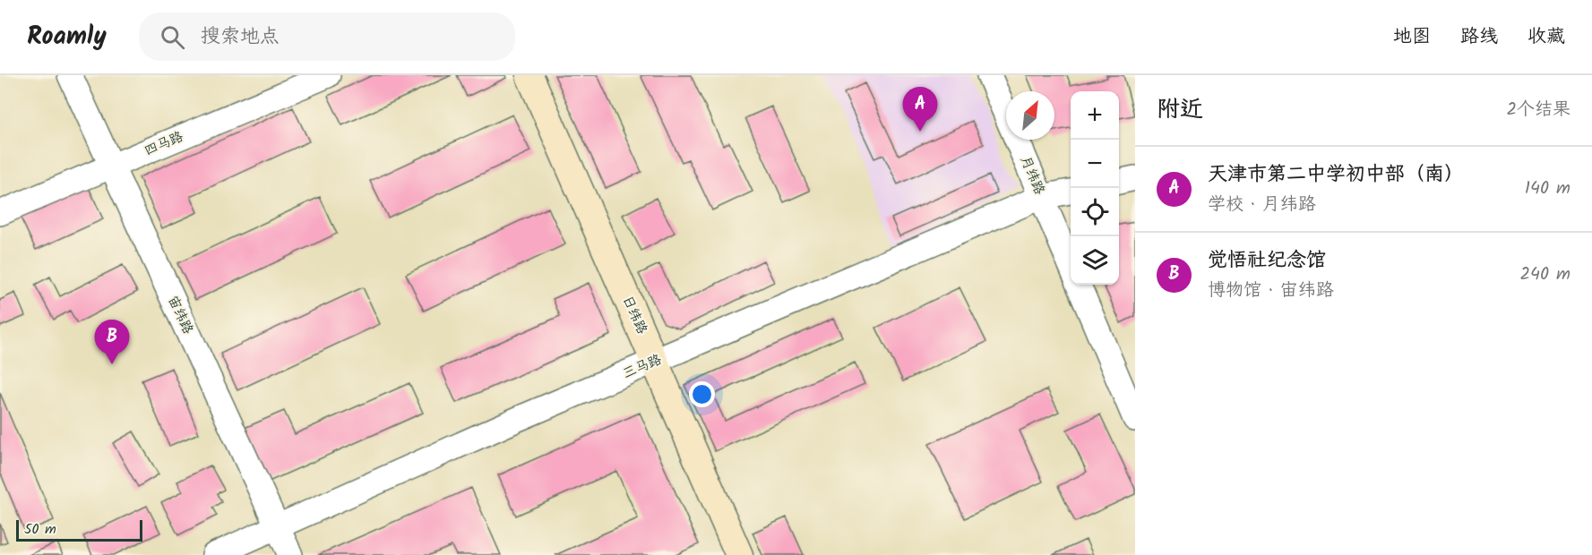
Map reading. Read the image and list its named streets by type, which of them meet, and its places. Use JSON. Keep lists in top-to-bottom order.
{
  "streets": {
    "main road": ["日纬路"],
    "street": [
      "四马路",
      "月纬路",
      "宙纬路",
      "三马路"
    ]
  },
  "crossings": [
    ["四马路", "宙纬路"],
    ["月纬路", "三马路"],
    ["宙纬路", "三马路"],
    ["日纬路", "三马路"]
  ],
  "scale_bar": "50 m",
  "north": "top right",
  "page": {
    "header": "Roamly",
    "search": "搜索地点",
    "nav": ["地图", "路线", "收藏"],
    "heading": ["附近", "2个结果"],
    "pins": ["A", "B"],
    "map_buttons": ["+", "−"],
    "list": [
      {
        "mark": "A",
        "name": "天津市第二中学初中部（南）",
        "note": "学校 · 月纬路",
        "value": "140 m"
      },
      {
        "mark": "B",
        "name": "觉悟社纪念馆",
        "note": "博物馆 · 宙纬路",
        "value": "240 m"
      }
    ],
    "scale": "50 m"
  }
}
